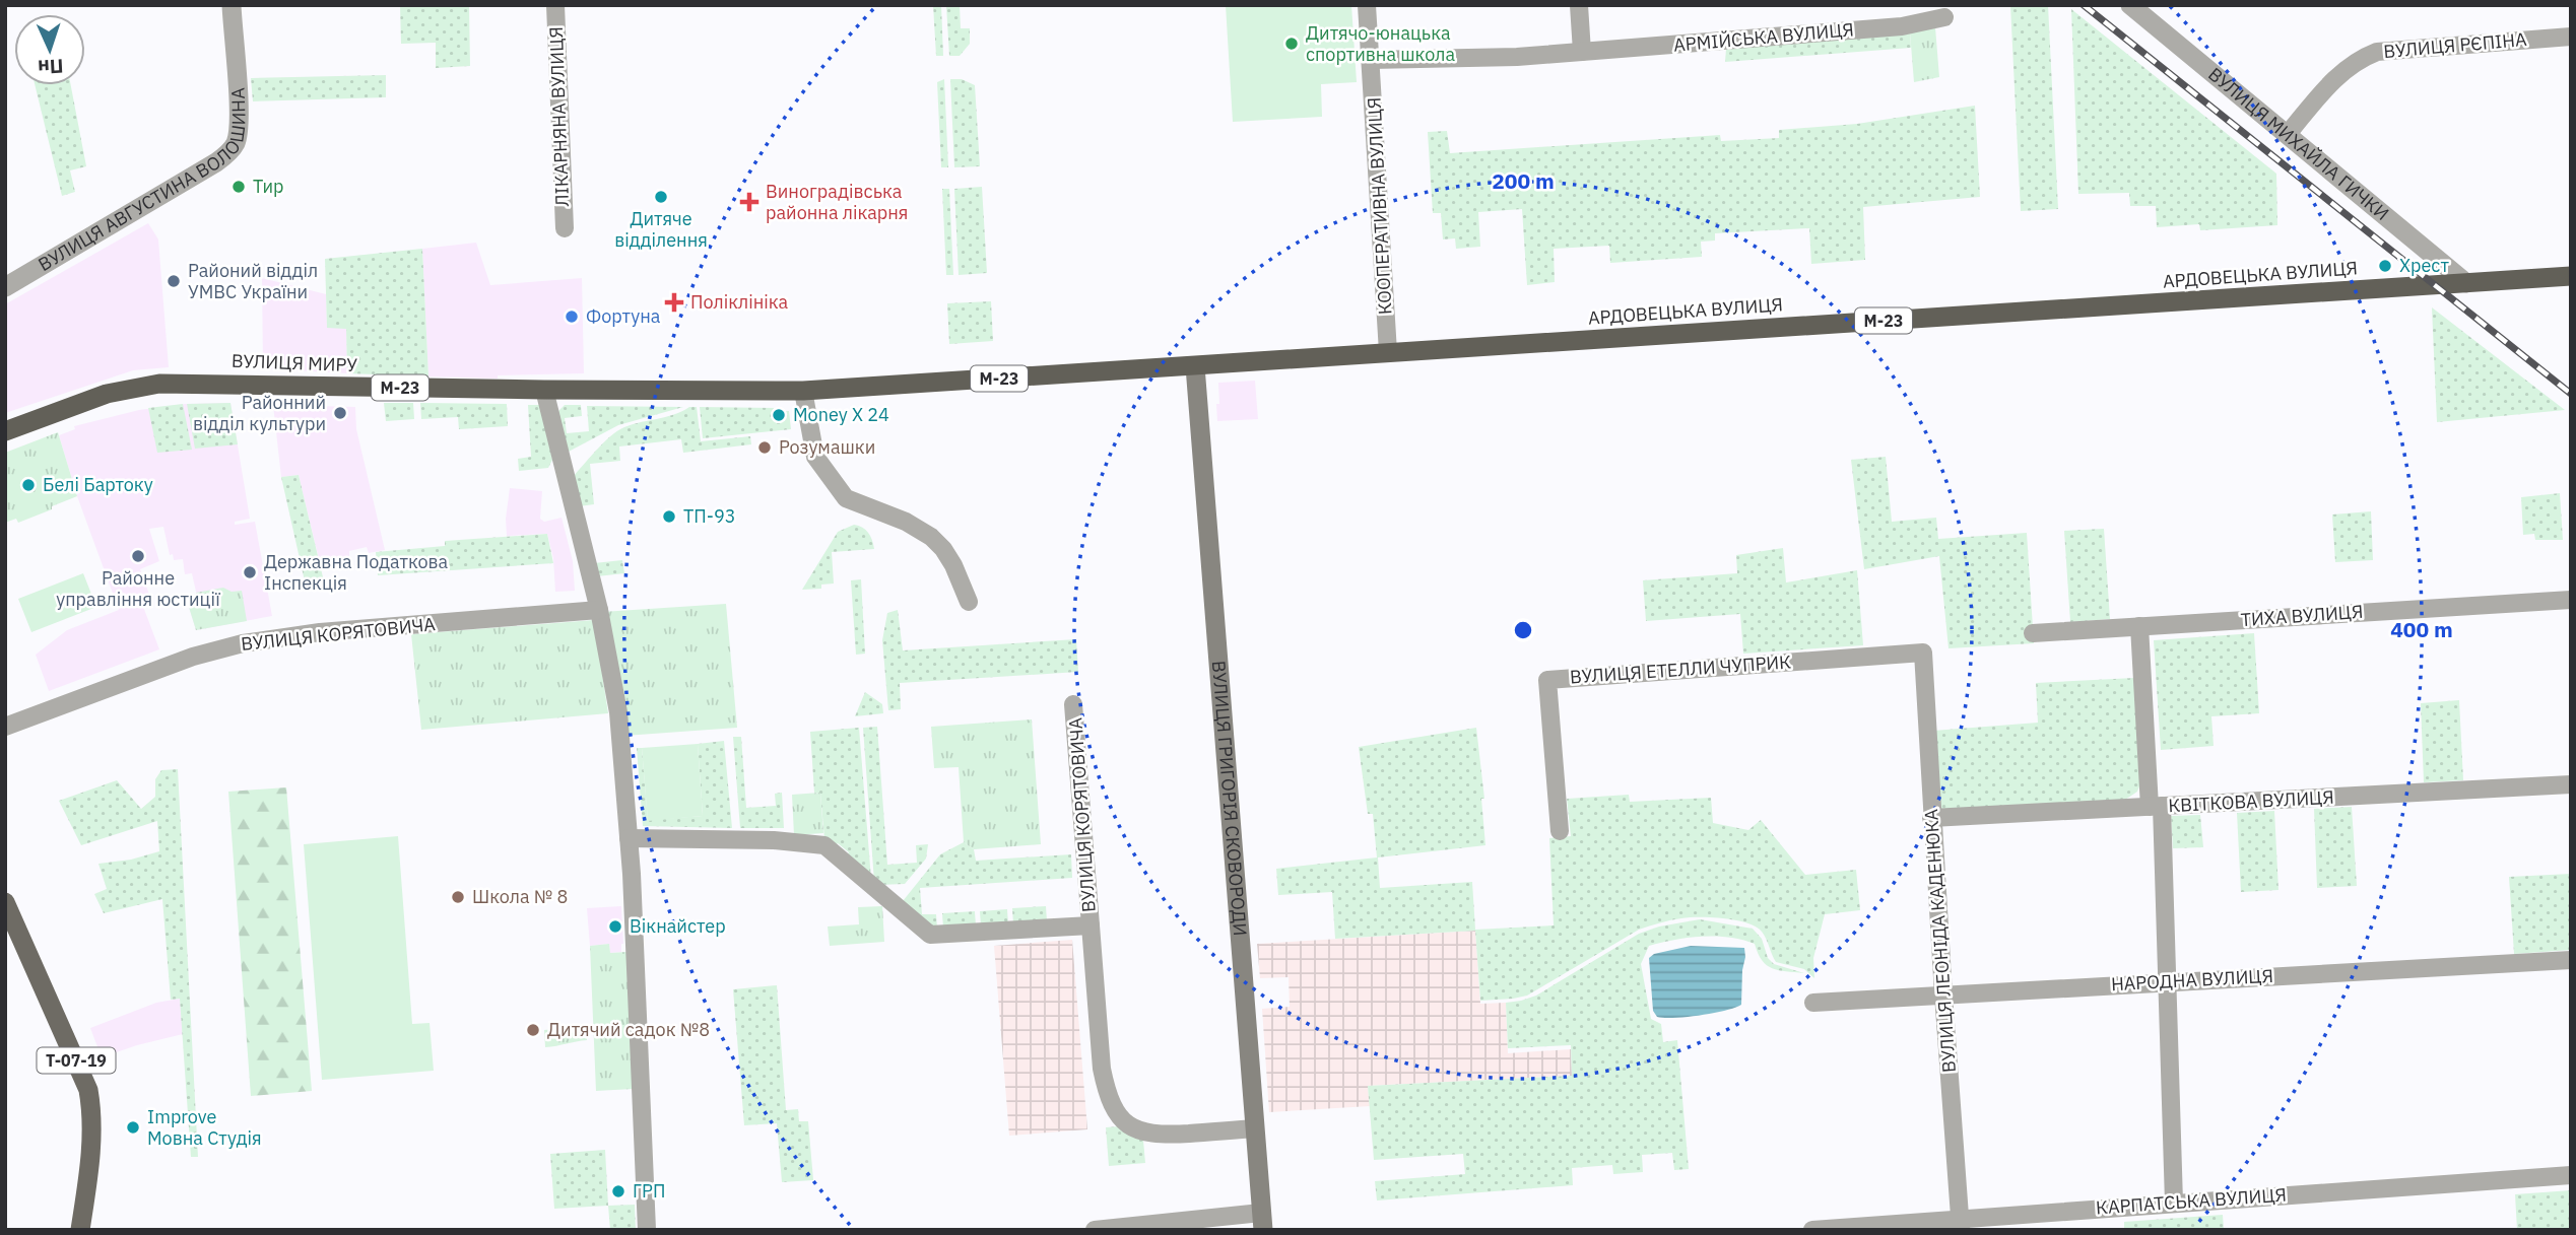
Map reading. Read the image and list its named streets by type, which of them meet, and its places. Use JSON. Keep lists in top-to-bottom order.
{
  "streets": {
    "highway": ["АРДОВЕЦЬКА ВУЛИЦЯ", "М-23", "ВУЛИЦЯ МИРУ"],
    "main road": ["ВУЛИЦЯ ГРИГОРІЯ СКОВОРОДИ", "Т-07-19"],
    "street": [
      "АРМІЙСЬКА ВУЛИЦЯ",
      "ВУЛИЦЯ РЄПІНА",
      "ЛІКАРНЯНА ВУЛИЦЯ",
      "ВУЛИЦЯ МИХАЙЛА ГИЧКИ",
      "ВУЛИЦЯ АВГУСТИНА ВОЛОШИНА",
      "КООПЕРАТИВНА ВУЛИЦЯ",
      "ТИХА ВУЛИЦЯ",
      "ВУЛИЦЯ КОРЯТОВИЧА",
      "ВУЛИЦЯ ЕТЕЛЛИ ЧУПРИК",
      "КВІТКОВА ВУЛИЦЯ",
      "ВУЛИЦЯ ЛЕОНІДА КАДЕНЮКА",
      "НАРОДНА ВУЛИЦЯ",
      "КАРПАТСЬКА ВУЛИЦЯ"
    ]
  },
  "crossings": [
    ["АРМІЙСЬКА ВУЛИЦЯ", "КООПЕРАТИВНА ВУЛИЦЯ"],
    ["ВУЛИЦЯ РЄПІНА", "ВУЛИЦЯ МИХАЙЛА ГИЧКИ"],
    ["ВУЛИЦЯ МИХАЙЛА ГИЧКИ", "АРДОВЕЦЬКА ВУЛИЦЯ"],
    ["КООПЕРАТИВНА ВУЛИЦЯ", "АРДОВЕЦЬКА ВУЛИЦЯ"],
    ["АРДОВЕЦЬКА ВУЛИЦЯ", "ВУЛИЦЯ МИРУ"],
    ["АРДОВЕЦЬКА ВУЛИЦЯ", "ВУЛИЦЯ ГРИГОРІЯ СКОВОРОДИ"],
    ["ВУЛИЦЯ КОРЯТОВИЧА", "ВУЛИЦЯ ГРИГОРІЯ СКОВОРОДИ"],
    ["ВУЛИЦЯ ЕТЕЛЛИ ЧУПРИК", "ВУЛИЦЯ ЛЕОНІДА КАДЕНЮКА"],
    ["КВІТКОВА ВУЛИЦЯ", "ВУЛИЦЯ ЛЕОНІДА КАДЕНЮКА"],
    ["ВУЛИЦЯ ЛЕОНІДА КАДЕНЮКА", "НАРОДНА ВУЛИЦЯ"],
    ["ВУЛИЦЯ ЛЕОНІДА КАДЕНЮКА", "КАРПАТСЬКА ВУЛИЦЯ"]
  ],
  "places": {
    "other": [
      "Дитячо-юнацька спортивна школа",
      "Тир",
      "Дитяче відділення",
      "Хрест",
      "Районий відділ УМВС України",
      "Фортуна",
      "Районний відділ культури",
      "Money X 24",
      "Розумашки",
      "Белі Бартоку",
      "ТП-93",
      "Районне управління юстиції",
      "Державна Податкова Інспекція",
      "Школа № 8",
      "Вікнайстер",
      "Дитячий садок №8",
      "Improve Мовна Студія",
      "ГРП"
    ],
    "health": ["Виноградівська районна лікарня", "Поліклініка"]
  },
  "north": "bottom",
  "rings": ["200 m", "400 m"]
}
